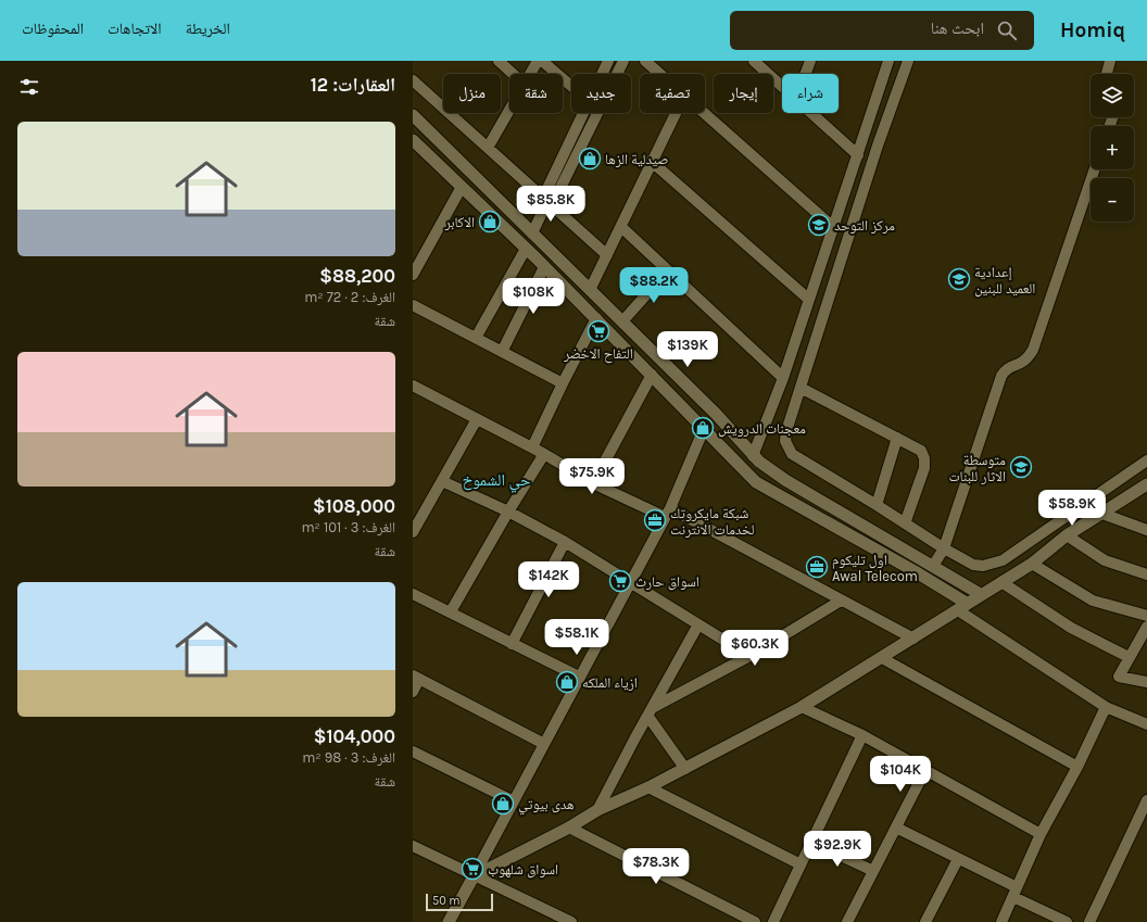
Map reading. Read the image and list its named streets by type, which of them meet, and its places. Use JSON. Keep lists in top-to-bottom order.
{
  "districts": ["حي الشموخ"],
  "places": {
    "shop": [
      "صيدلية الزها",
      "الاكابر",
      "معجنات الدرويش",
      "ازياء الملكه",
      "هدى بيوتي"
    ],
    "school or university": ["مركز التوحد", "إعدادية العميد للبنين", "متوسطة الاثار للبنات"],
    "supermarket": ["التفاح الاخضر", "اسواق حارث", "اسواق شلهوب"],
    "office": ["شبكة مايكروتك لخدمات الانترنت", "اول تليكوم Awal Telecom"]
  },
  "scale_bar": "50 m",
  "page": {
    "header": "Homiq",
    "search": "ابحث هنا",
    "nav": ["الخريطة", "الاتجاهات", "المحفوظات"],
    "heading": "العقارات: 12",
    "map_buttons": ["+", "−"],
    "chip": [
      "شراء",
      "إيجار",
      "تصفية",
      "جديد",
      "شقة",
      "منزل"
    ],
    "list": [
      {
        "name": "$88,200",
        "note": "الغرف: 2 · 72 m² · شقة"
      },
      {
        "name": "$108,000",
        "note": "الغرف: 3 · 101 m² · شقة"
      },
      {
        "name": "$104,000",
        "note": "الغرف: 3 · 98 m² · شقة"
      }
    ],
    "price": [
      "$85.8K",
      "$88.2K",
      "$108K",
      "$139K",
      "$75.9K",
      "$58.9K",
      "$142K",
      "$58.1K",
      "$60.3K",
      "$104K",
      "$92.9K",
      "$78.3K"
    ],
    "scale": "50 m"
  }
}
